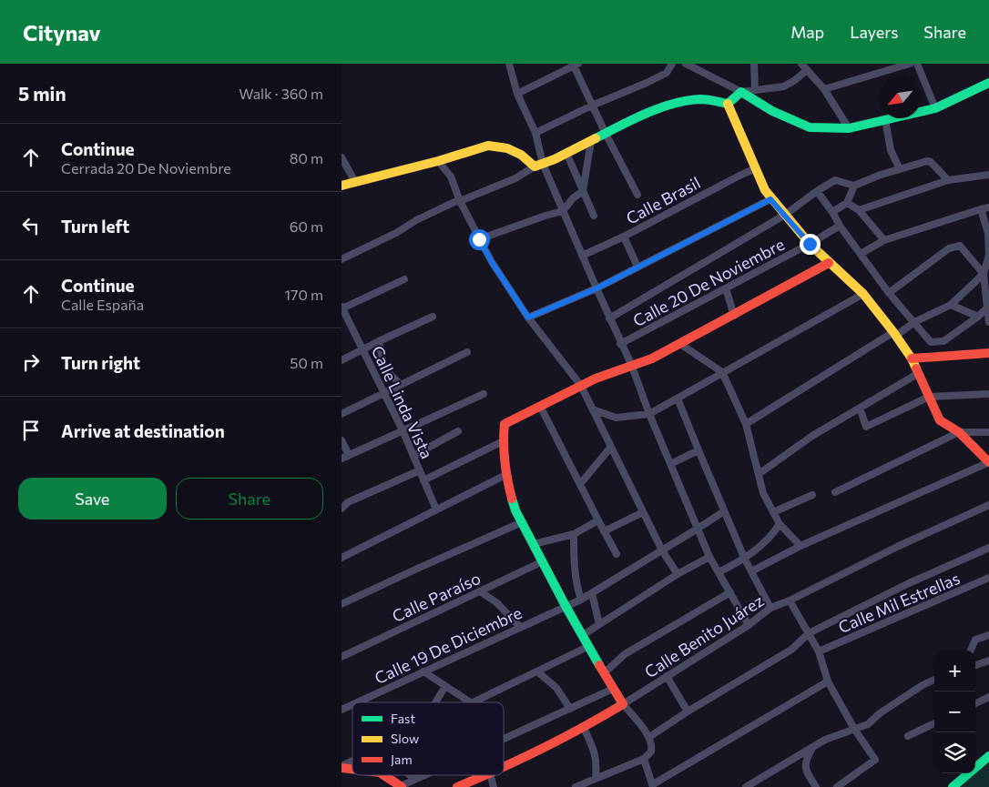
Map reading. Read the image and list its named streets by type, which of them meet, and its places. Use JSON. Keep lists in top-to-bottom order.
{
  "streets": {
    "street": [
      "Calle Brasil",
      "Calle 20 De Noviembre",
      "Calle Linda Vista",
      "Calle Paraíso",
      "Calle Mil Estrellas",
      "Calle Benito Juárez",
      "Calle 19 De Diciembre"
    ]
  },
  "legend": ["Fast", "Slow", "Jam"],
  "north": "bottom left",
  "page": {
    "header": "Citynav",
    "nav": ["Map", "Layers", "Share"],
    "heading": ["5 min", "Walk · 360 m"],
    "list": [
      ["Continue", "Cerrada 20 De Noviembre", "80 m"],
      ["Turn left", "60 m"],
      ["Continue", "Calle España", "170 m"],
      ["Turn right", "50 m"],
      "Arrive at destination"
    ],
    "buttons": ["Save", "Share"],
    "map_buttons": ["+", "−"]
  }
}
